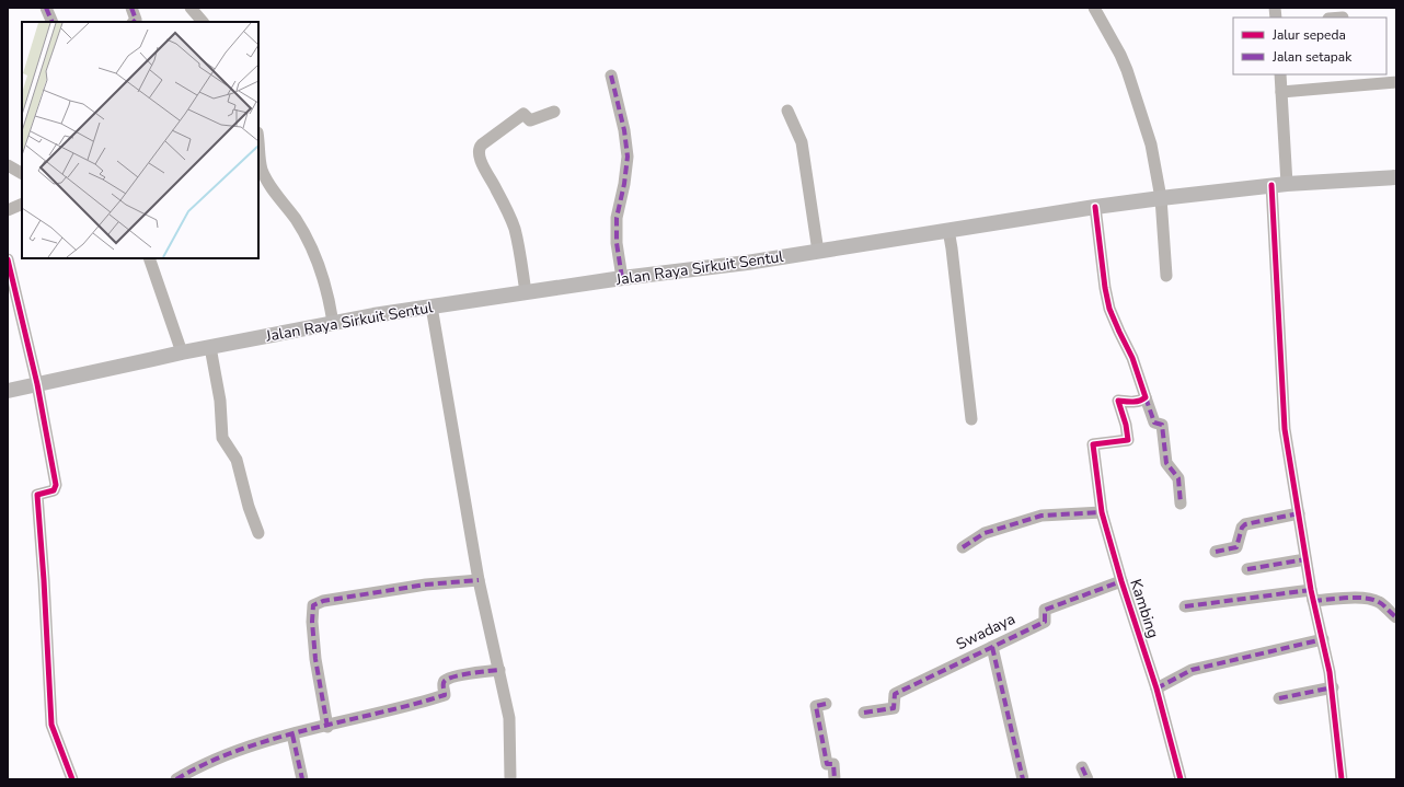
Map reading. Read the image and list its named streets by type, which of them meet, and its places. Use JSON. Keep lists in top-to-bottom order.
{
  "streets": {
    "main road": ["Jalan Raya Sirkuit Sentul"],
    "street": ["Kambing", "Swadaya"]
  },
  "crossings": [
    ["Kambing", "Swadaya"]
  ],
  "legend": ["Jalur sepeda", "Jalan setapak"]
}
